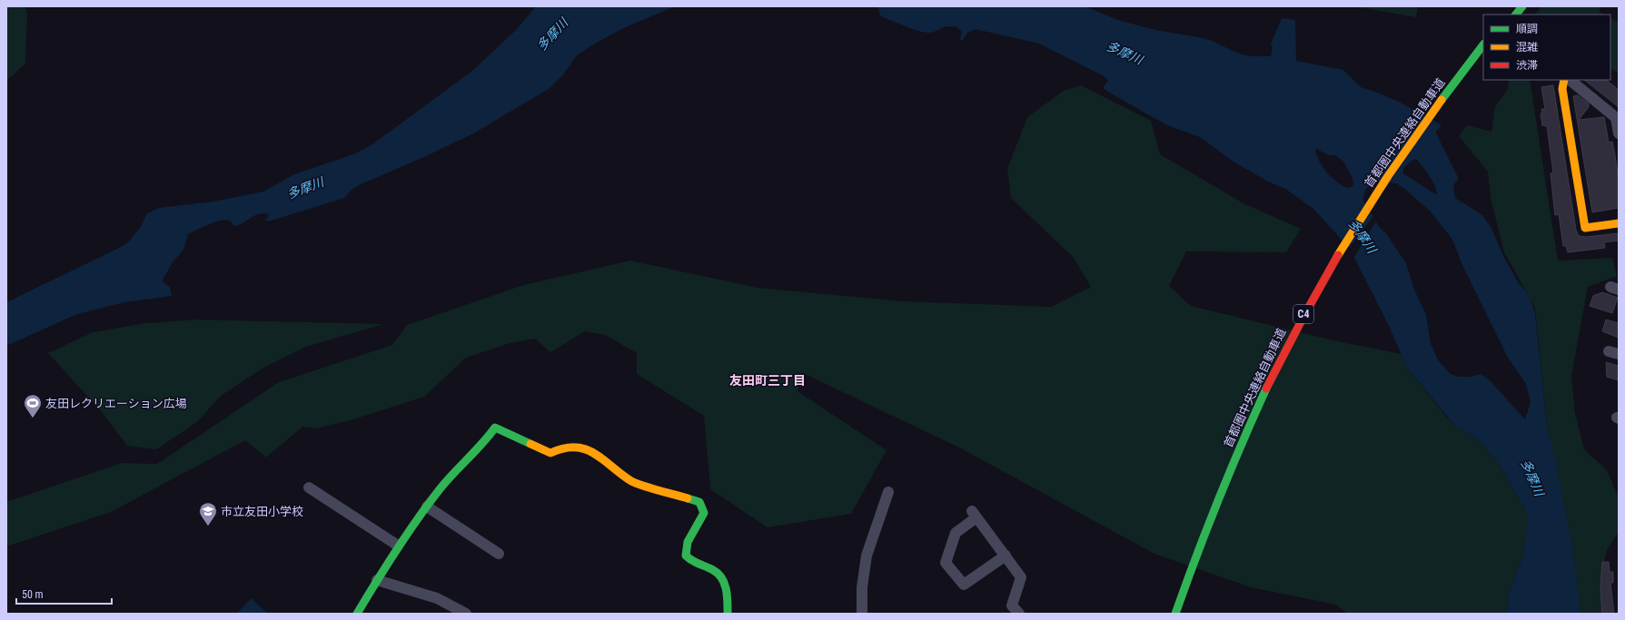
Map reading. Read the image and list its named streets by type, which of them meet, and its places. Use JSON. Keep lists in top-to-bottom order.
{
  "streets": {
    "main road": ["首都圏中央連絡自動車道", "C4"]
  },
  "districts": ["友田町三丁目"],
  "water": ["多摩川"],
  "places": {
    "sports": ["友田レクリエーション広場"],
    "school or university": ["市立友田小学校"]
  },
  "legend": ["順調", "混雑", "渋滞"],
  "scale_bar": "50 m"
}
